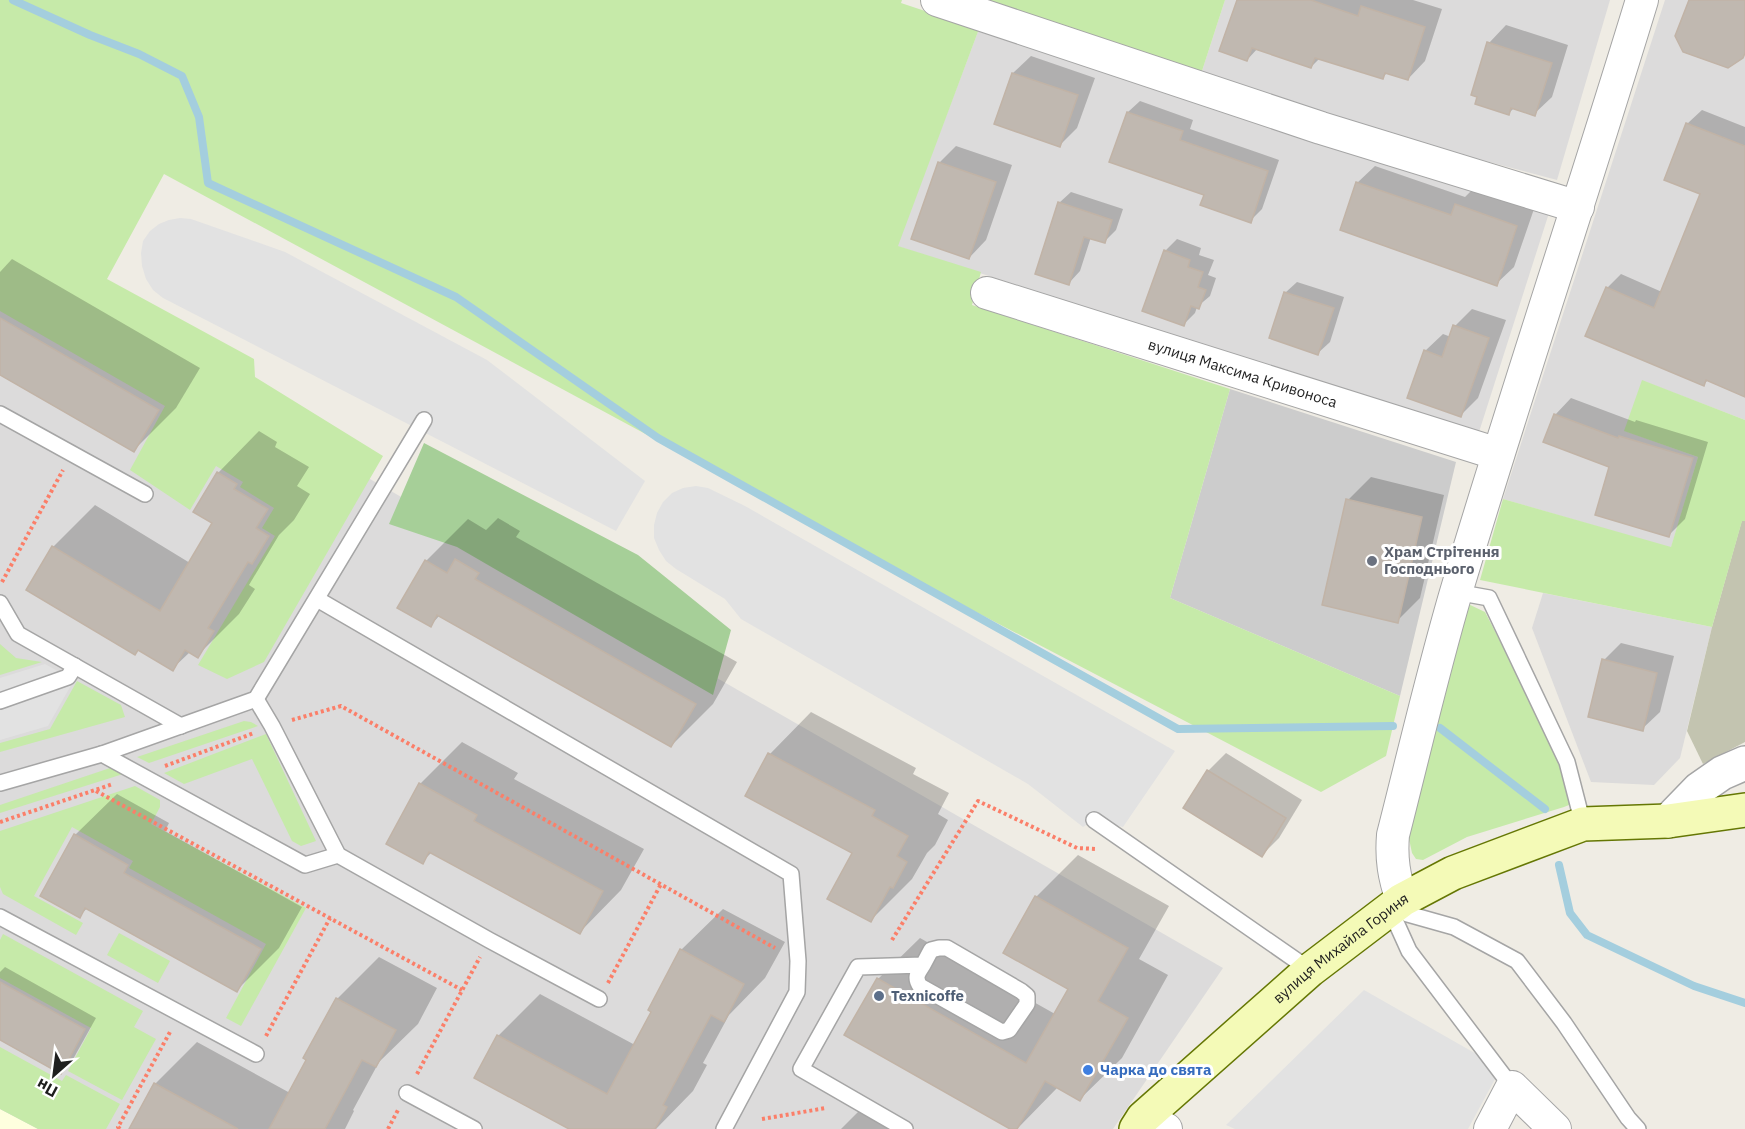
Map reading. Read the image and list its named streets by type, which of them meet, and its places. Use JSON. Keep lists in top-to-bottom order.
{
  "streets": {
    "main road": ["вулиця Михайла Гориня"],
    "street": ["вулиця Максима Кривоноса"]
  },
  "places": ["Храм Стрітення Господнього", "Texnicoffe", "Чарка до свята"],
  "north": "bottom left"
}
